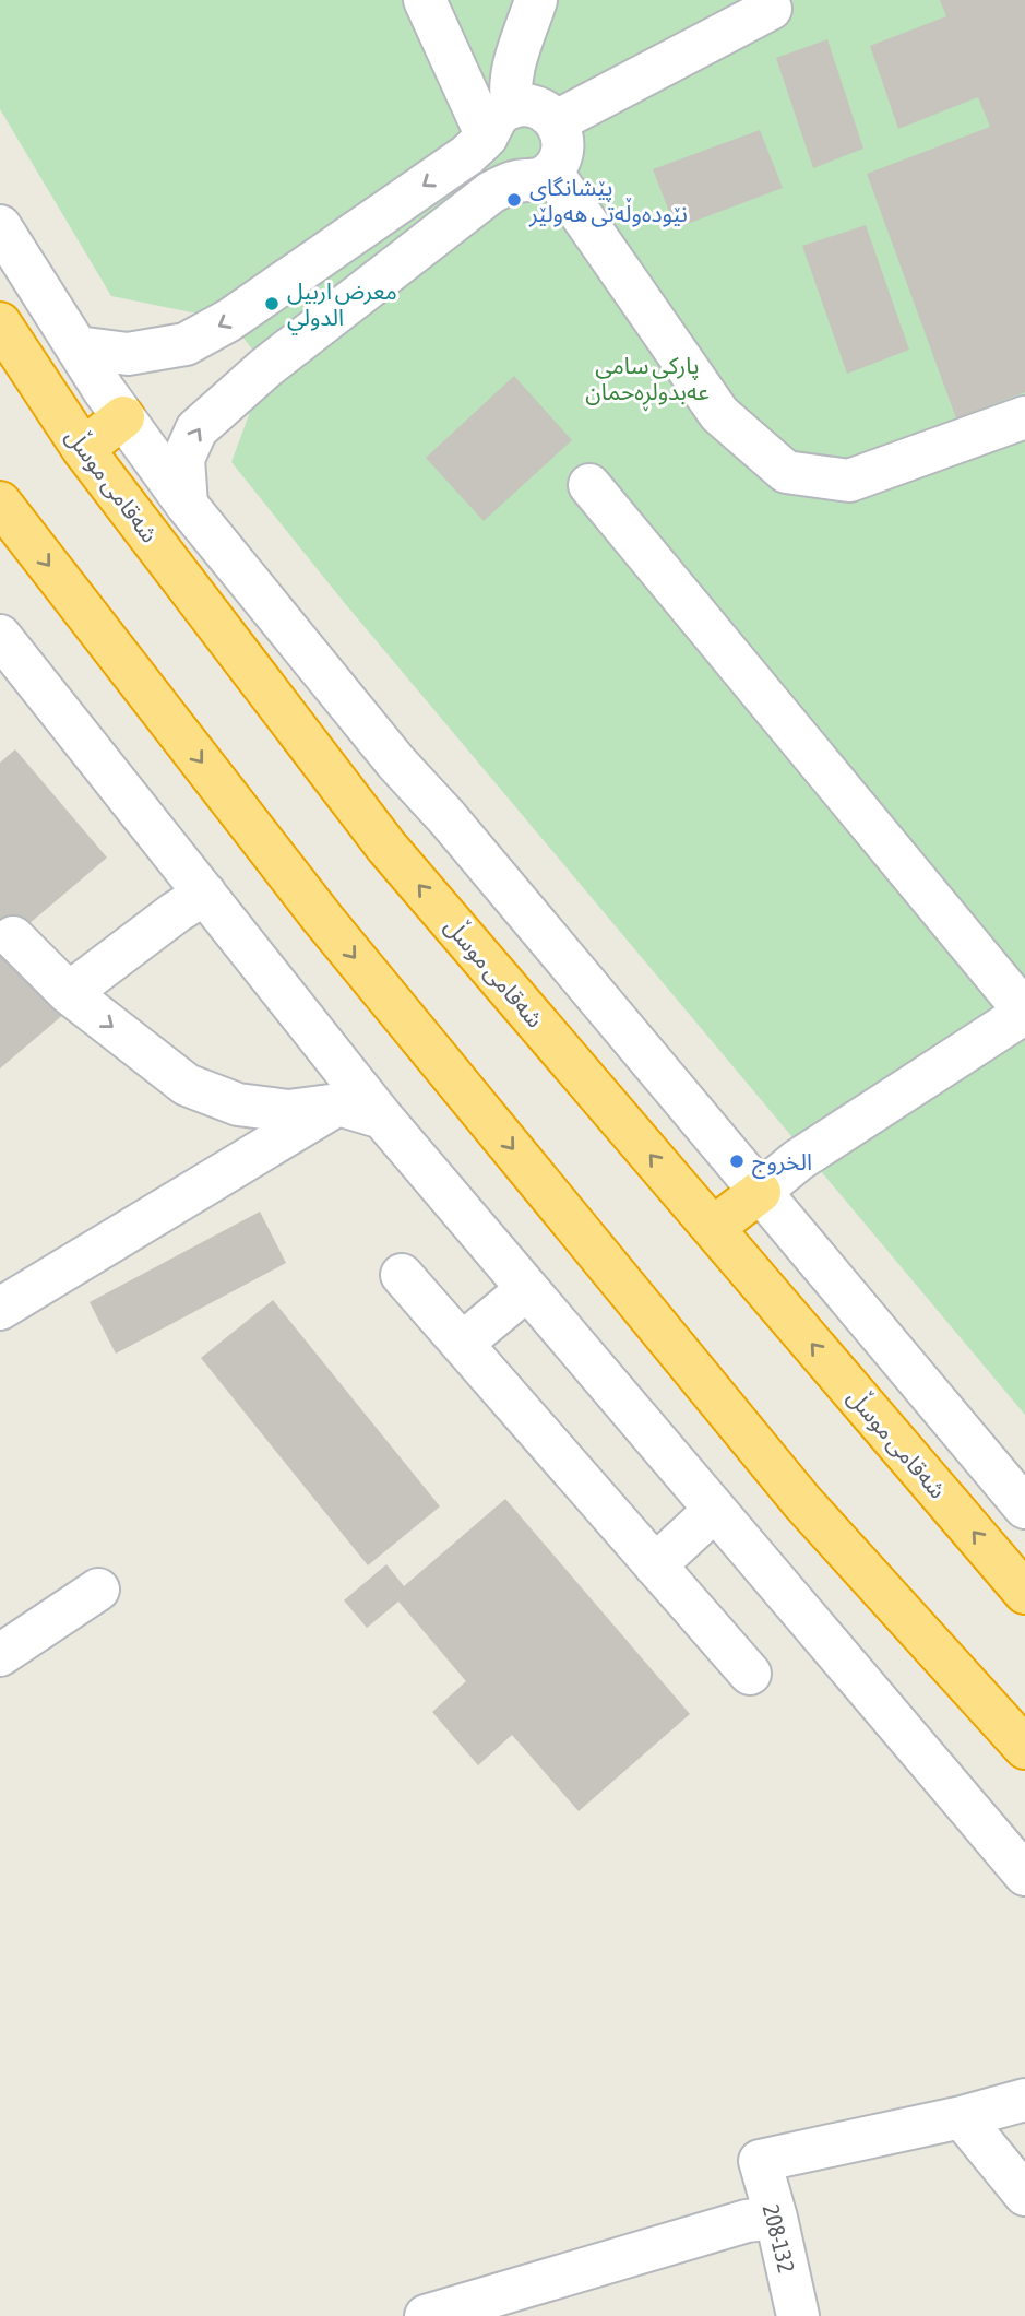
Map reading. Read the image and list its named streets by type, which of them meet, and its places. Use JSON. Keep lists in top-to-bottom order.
{
  "streets": {
    "highway": ["شەقامی موسڵ"],
    "street": ["208-132"]
  },
  "parks": ["پارکی سامی عەبدولڕەحمان"],
  "places": ["پێشانگای نێودەوڵەتی هەولێر", "معرض اربيل الدولي", "الخروج"]
}
